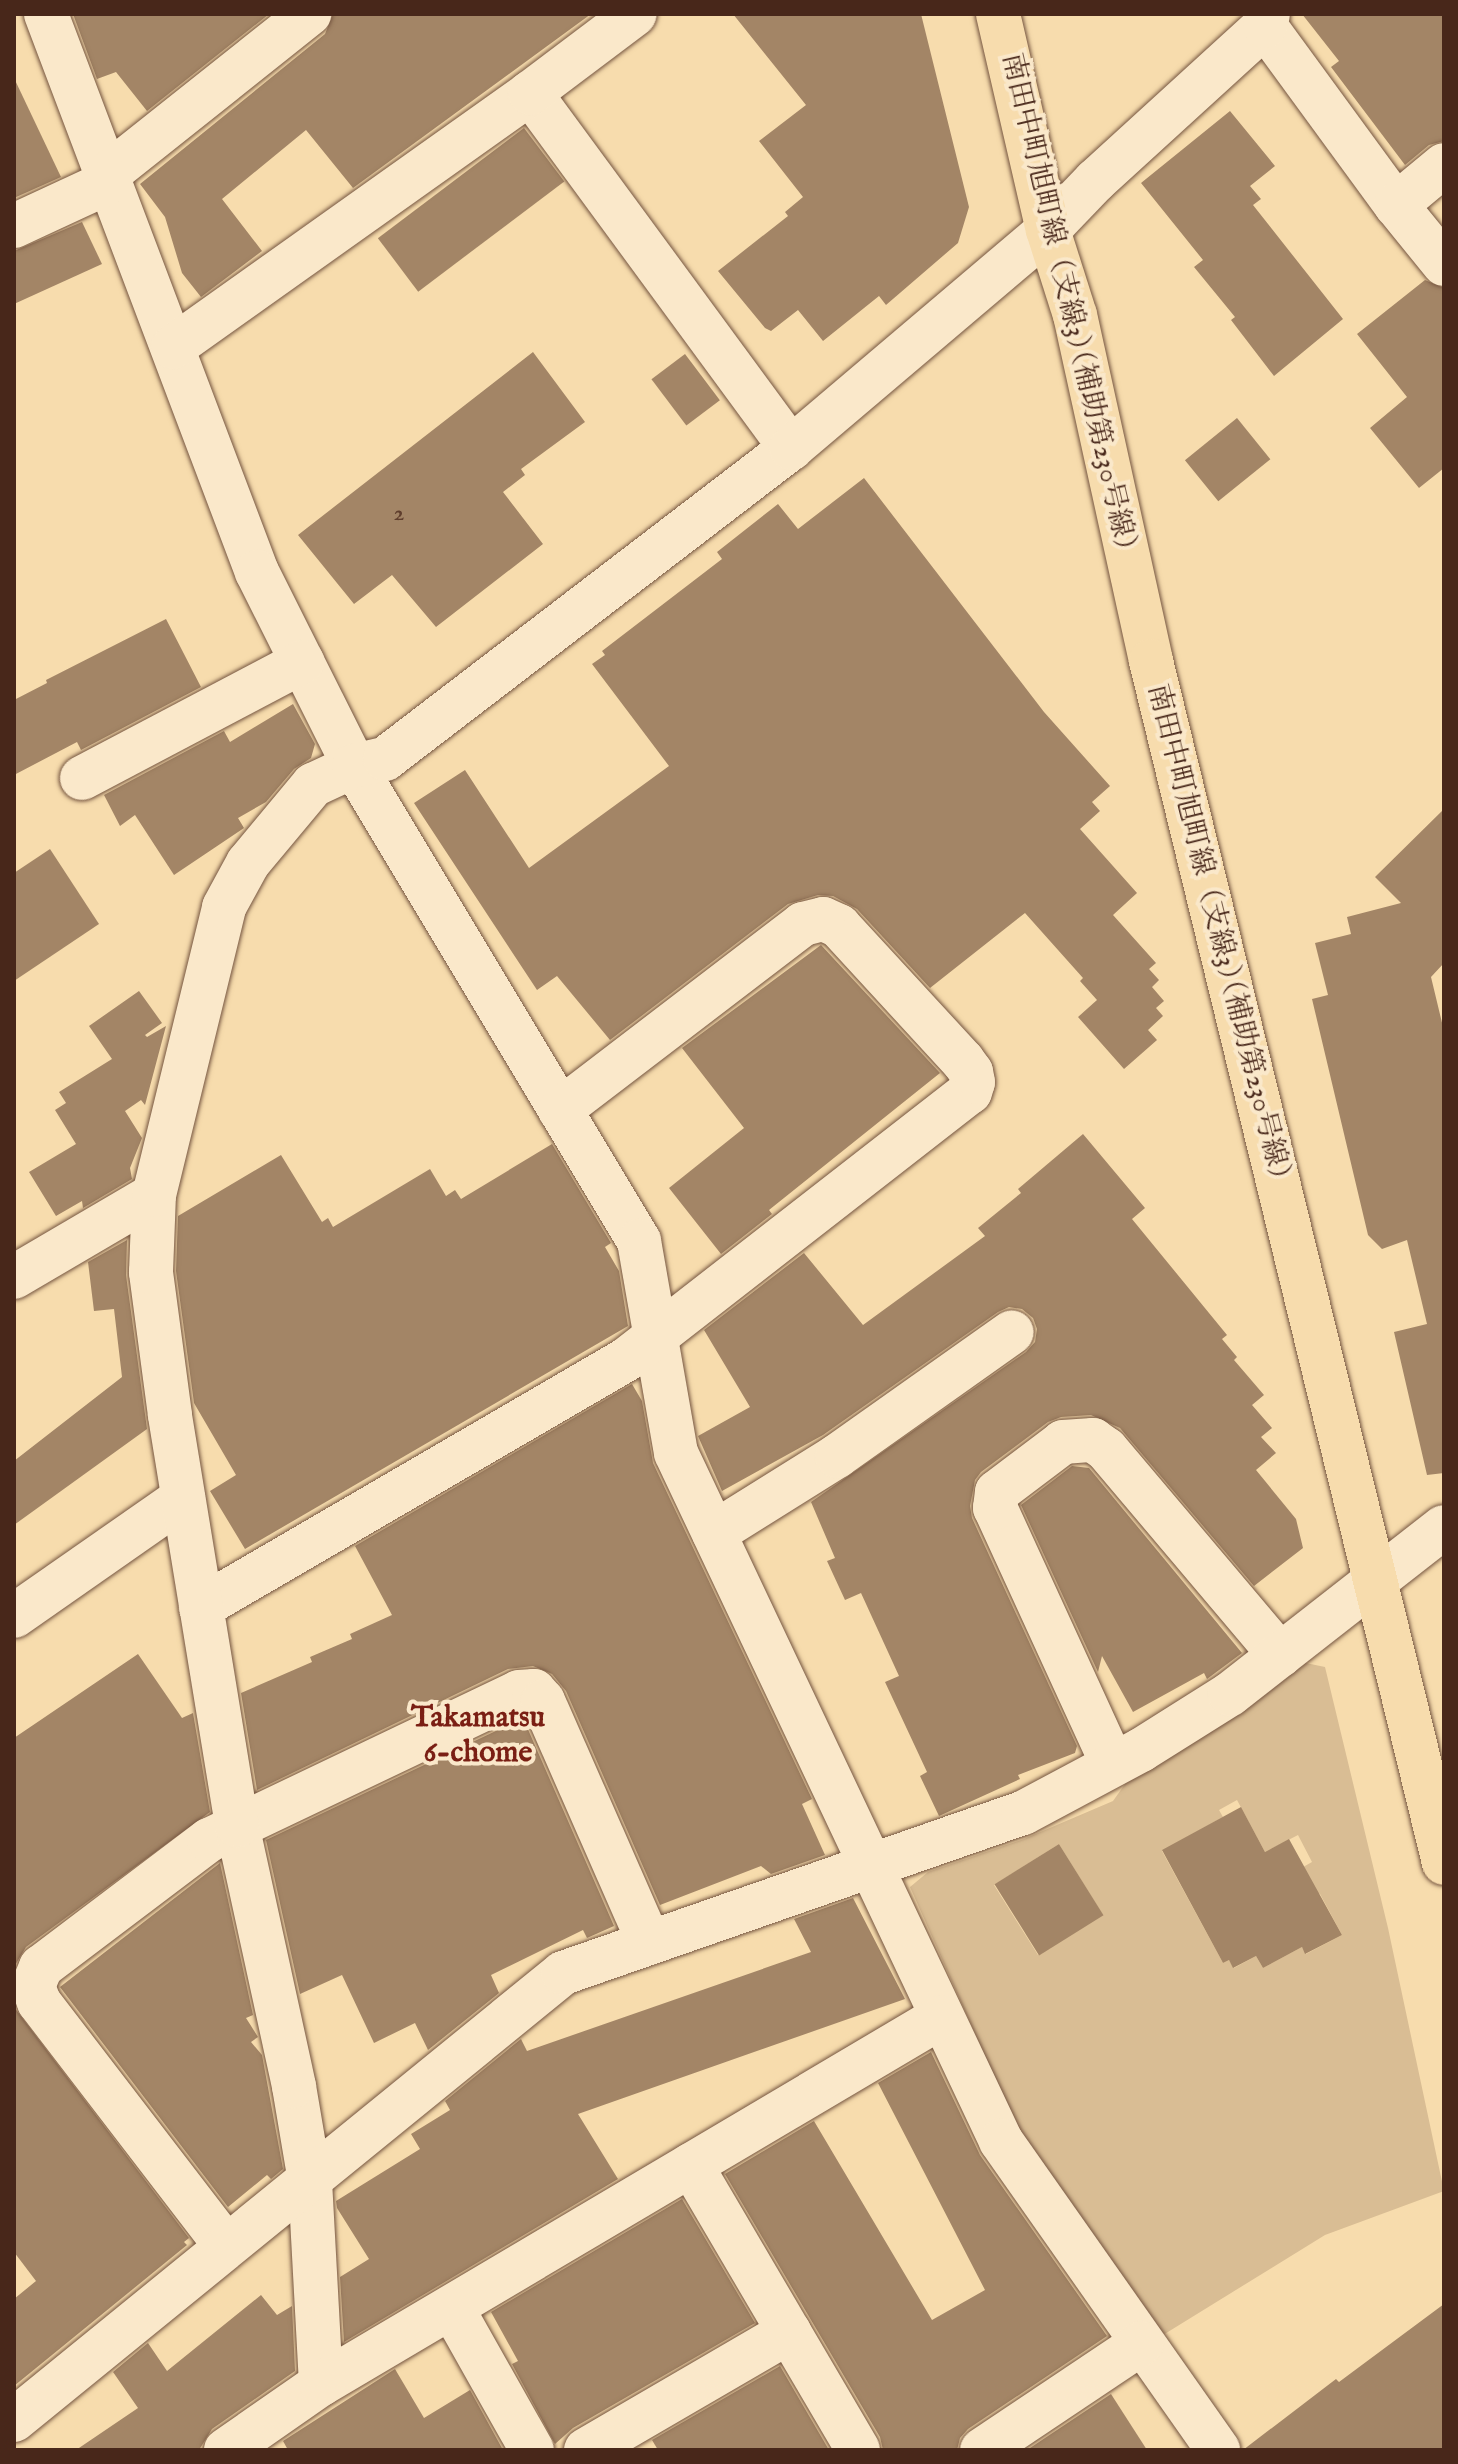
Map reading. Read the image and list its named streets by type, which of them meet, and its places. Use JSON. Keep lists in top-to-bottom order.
{
  "streets": {
    "main road": ["南田中町旭町線（支線3）（補助第230号線）"]
  },
  "districts": ["Takamatsu 6-chome"],
  "house_numbers": ["2"]
}
